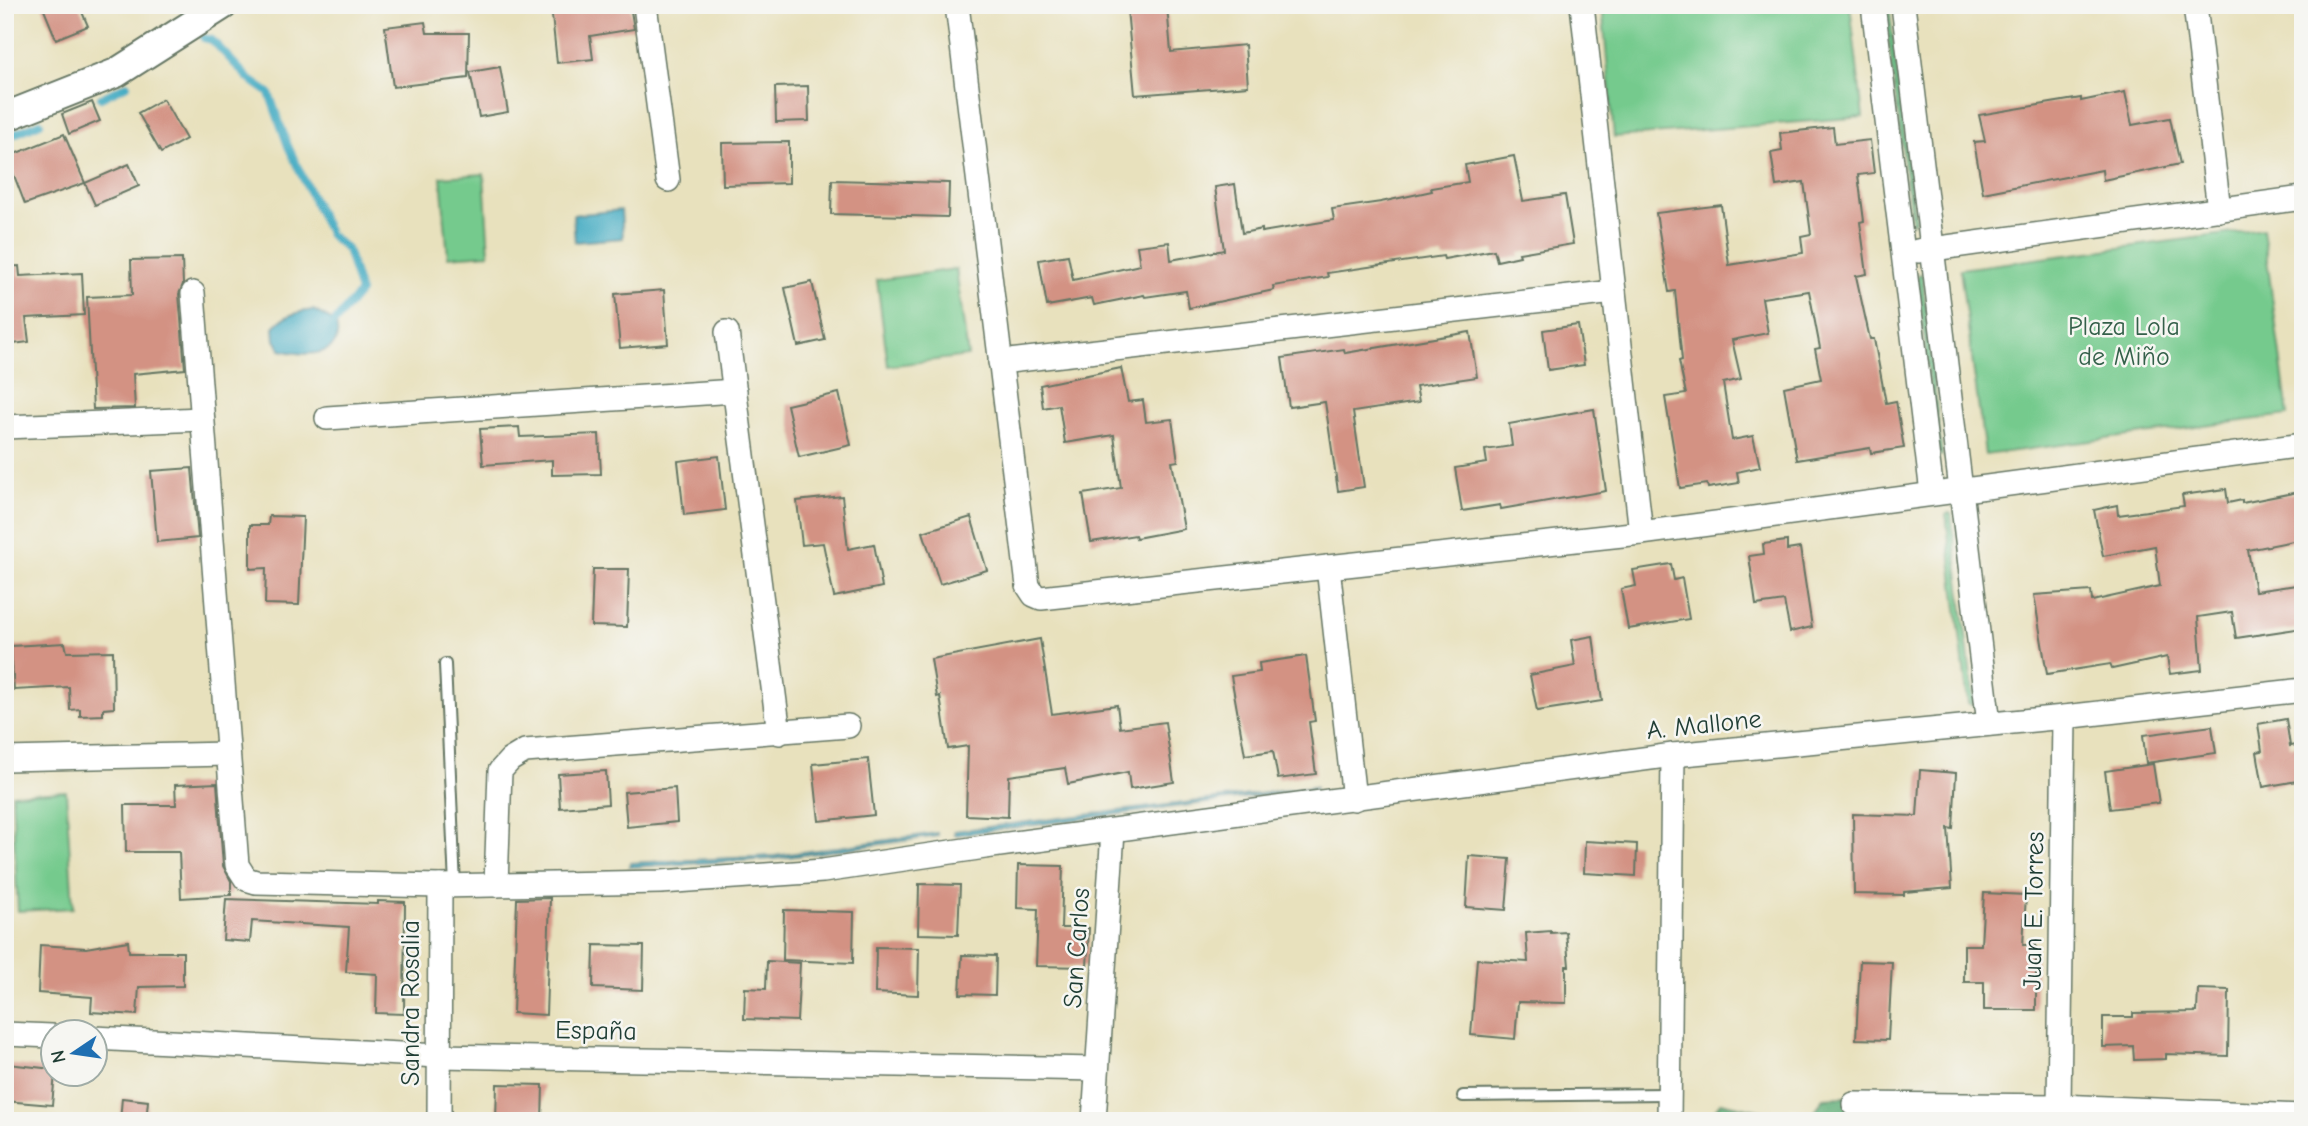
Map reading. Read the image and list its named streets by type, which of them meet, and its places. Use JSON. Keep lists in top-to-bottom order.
{
  "streets": {
    "street": [
      "A. Mallone",
      "Juan E. Torres",
      "San Carlos",
      "Sandra Rosalia",
      "España"
    ]
  },
  "crossings": [
    ["A. Mallone", "Juan E. Torres"],
    ["A. Mallone", "San Carlos"],
    ["A. Mallone", "Sandra Rosalia"],
    ["San Carlos", "España"],
    ["Sandra Rosalia", "España"]
  ],
  "parks": ["Plaza Lola de Miño"],
  "north": "left"
}
